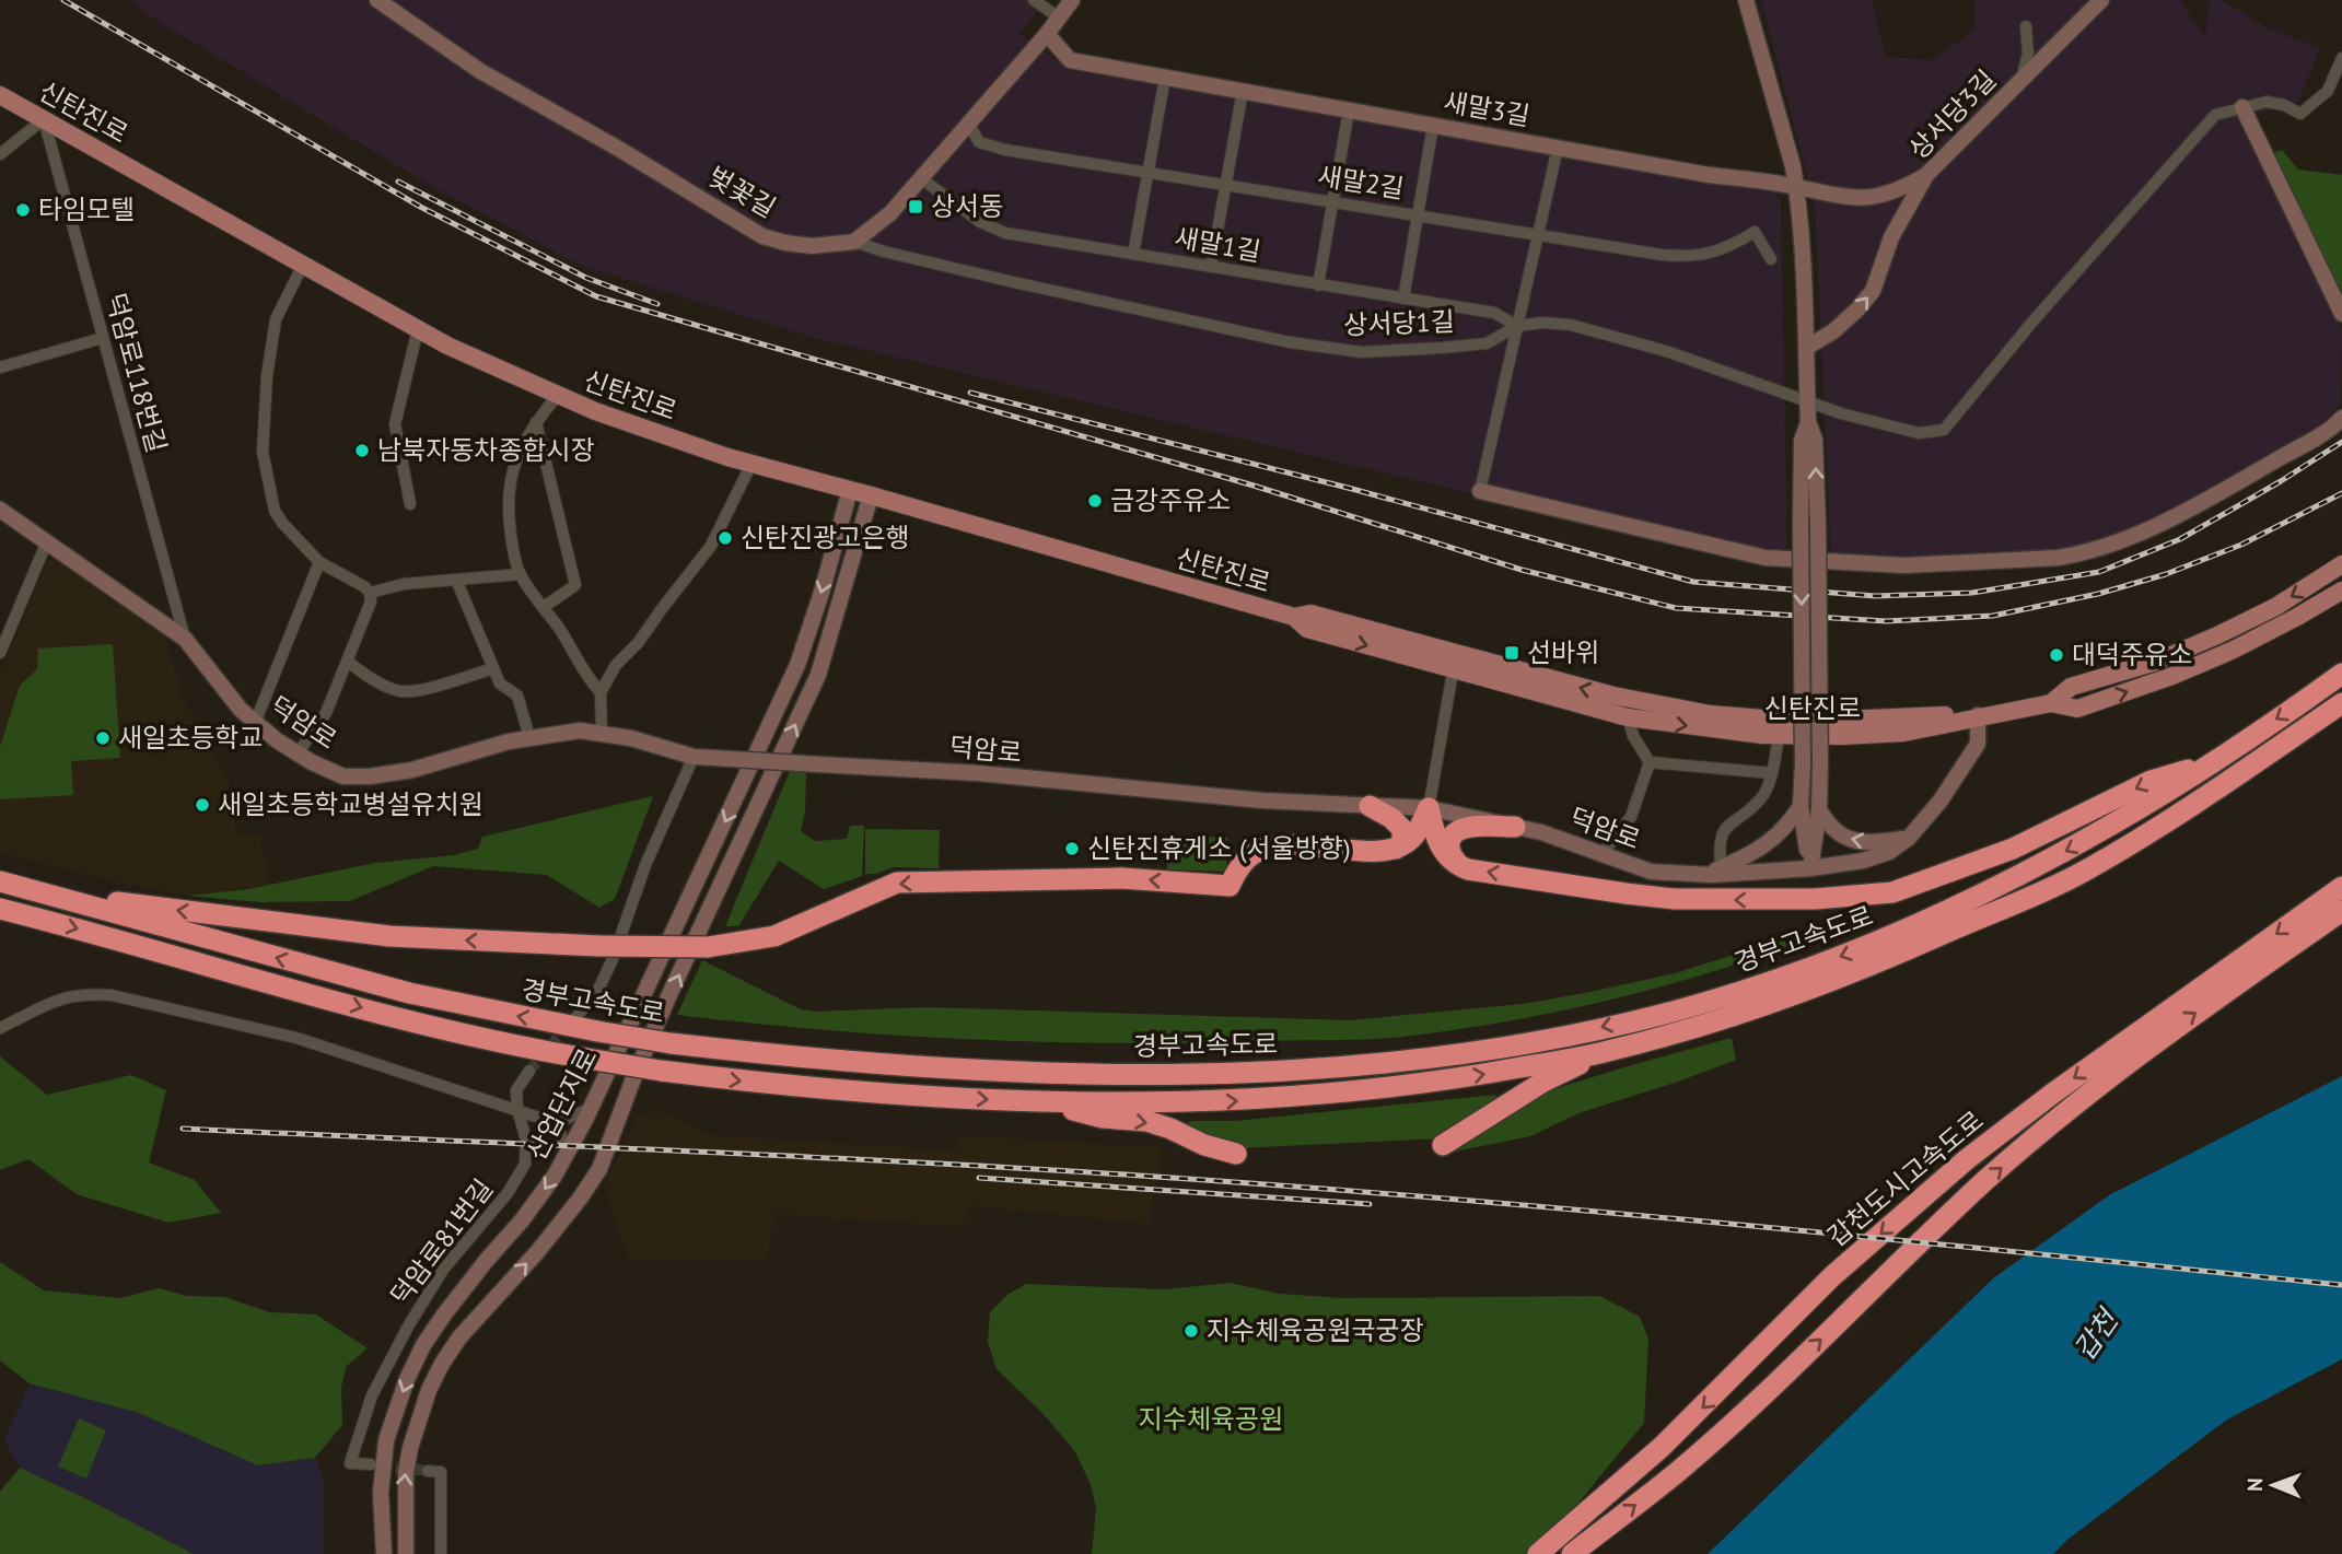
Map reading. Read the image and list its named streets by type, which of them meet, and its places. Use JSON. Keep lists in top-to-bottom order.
{
  "streets": {
    "highway": ["경부고속도로", "갑천도시고속도로"],
    "main road": ["신탄진로"],
    "street": [
      "새말3길",
      "상서당3길",
      "새말2길",
      "벚꽃길",
      "새말1길",
      "상서당1길",
      "덕암로118번길",
      "덕암로",
      "산업단지로",
      "덕암로81번길"
    ]
  },
  "crossings": [
    ["새말3길", "상서당3길"],
    ["신탄진로", "덕암로118번길"],
    ["신탄진로", "덕암로"],
    ["신탄진로", "산업단지로"],
    ["벚꽃길", "상서당1길"],
    ["새말1길", "상서당1길"],
    ["덕암로118번길", "덕암로"]
  ],
  "one_way": ["상서당3길"],
  "water": ["갑천"],
  "parks": ["지수체육공원"],
  "places": {
    "transit": ["상서동", "선바위"],
    "other": [
      "타임모텔",
      "남북자동차종합시장",
      "금강주유소",
      "신탄진광고은행",
      "대덕주유소",
      "새일초등학교",
      "새일초등학교병설유치원",
      "신탄진휴게소 (서울방향)",
      "지수체육공원국궁장"
    ]
  },
  "north": "left"
}
